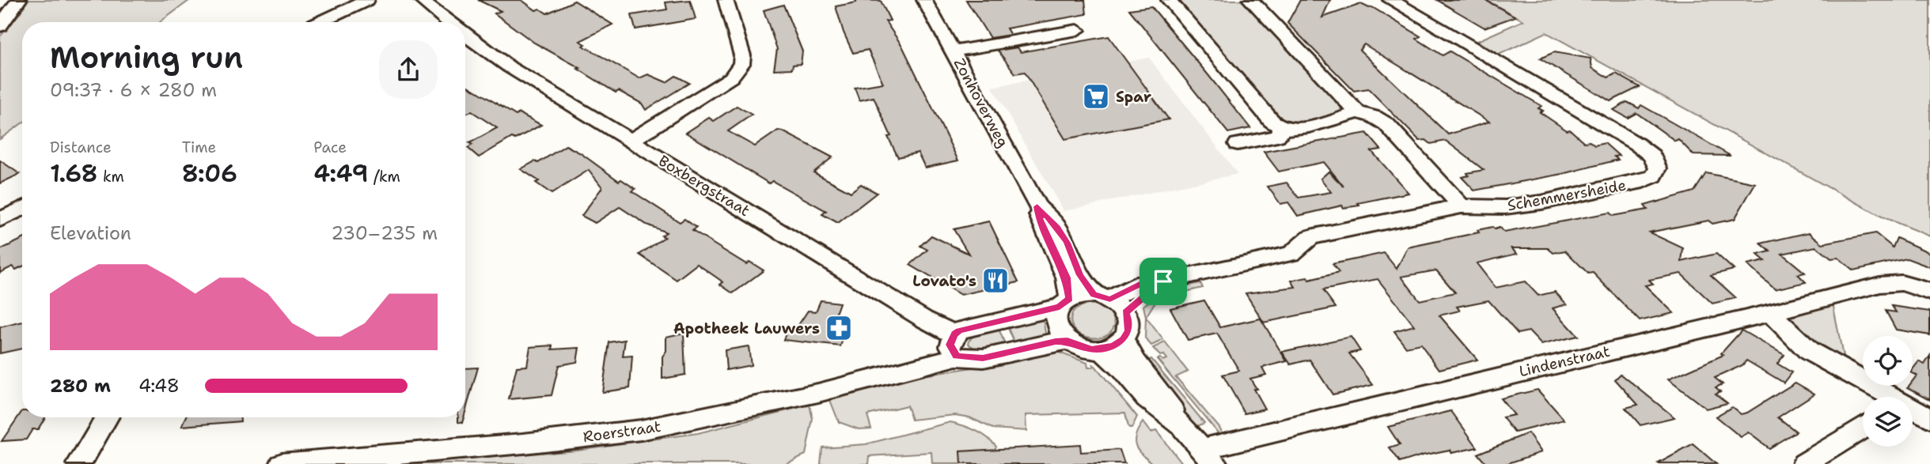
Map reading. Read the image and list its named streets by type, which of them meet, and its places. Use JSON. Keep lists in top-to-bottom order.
{
  "streets": {
    "street": [
      "Zonhoverweg",
      "Boxbergstraat",
      "Schemmersheide",
      "Lindenstraat",
      "Roerstraat"
    ]
  },
  "crossings": [
    ["Zonhoverweg", "Boxbergstraat"],
    ["Zonhoverweg", "Schemmersheide"],
    ["Boxbergstraat", "Schemmersheide"],
    ["Boxbergstraat", "Roerstraat"]
  ],
  "places": {
    "supermarket": ["Spar"],
    "restaurant": ["Lovato's"],
    "pharmacy": ["Apotheek Lauwers"]
  },
  "page": {
    "heading": ["Morning run", "09:37 · 6 × 280 m"],
    "stats": [
      ["Distance", "1.68 km"],
      ["Time", "8:06"],
      ["Pace", "4:49 /km"]
    ],
    "chart": ["Elevation", "230–235 m"],
    "list": [
      {
        "name": "280 m",
        "note": "4:48"
      }
    ]
  }
}
